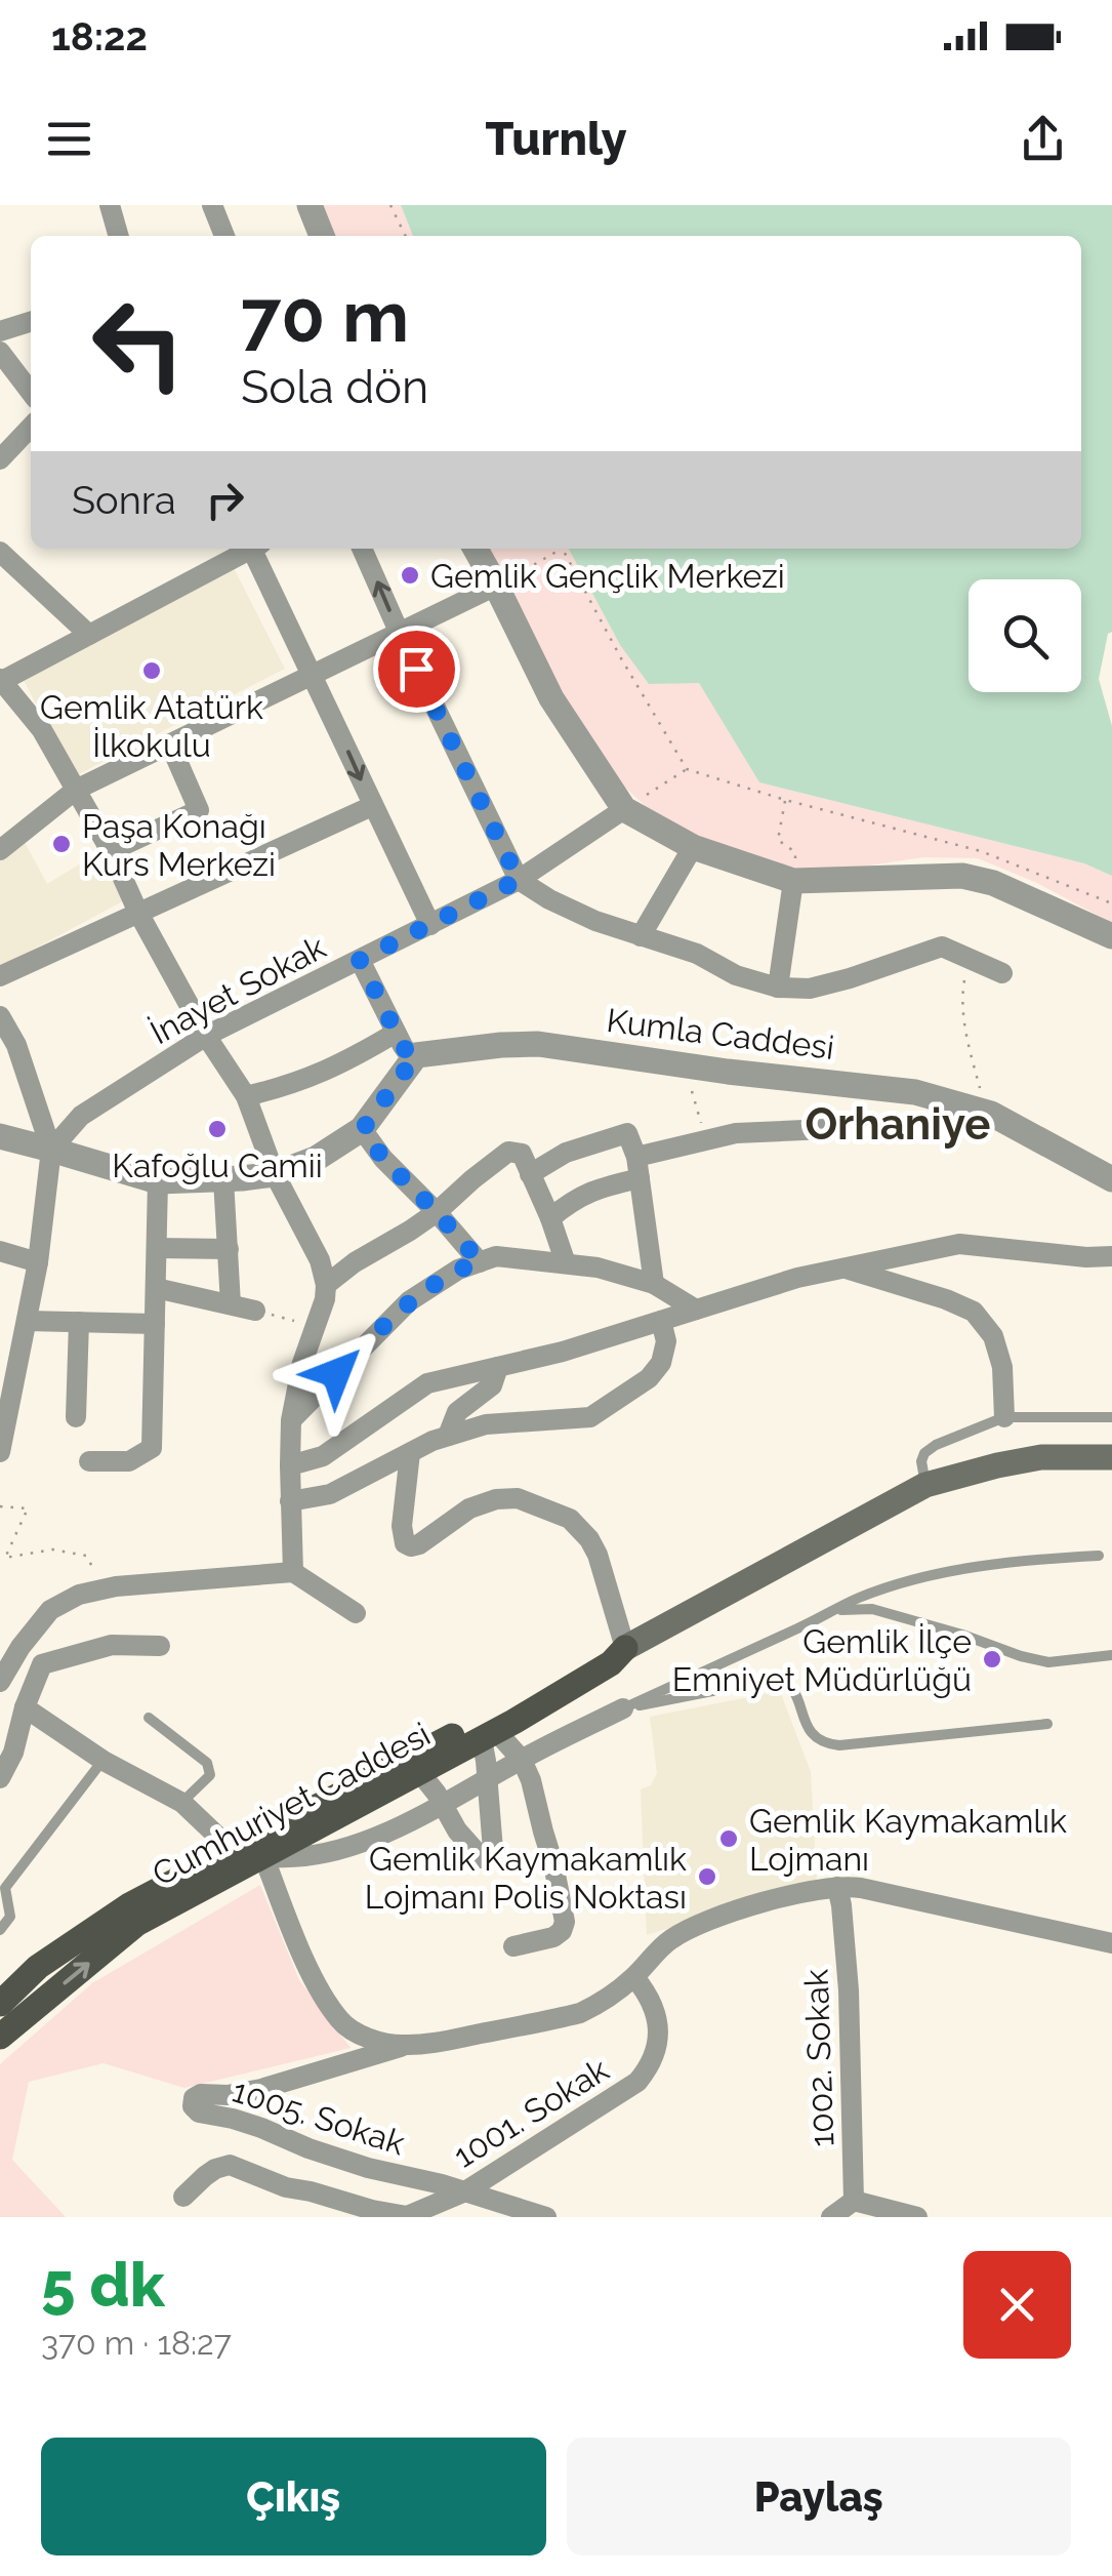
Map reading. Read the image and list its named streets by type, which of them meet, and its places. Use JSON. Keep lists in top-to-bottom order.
{
  "streets": {
    "main road": ["Cumhuriyet Caddesi"],
    "street": [
      "İnayet Sokak",
      "Kumla Caddesi",
      "1002. Sokak",
      "1001. Sokak",
      "1005. Sokak"
    ]
  },
  "crossings": [
    ["1001. Sokak", "1005. Sokak"]
  ],
  "districts": ["Orhaniye"],
  "places": [
    "Gemlik Gençlik Merkezi",
    "Gemlik Atatürk İlkokulu",
    "Paşa Konağı Kurs Merkezi",
    "Kafoğlu Camii",
    "Gemlik İlçe Emniyet Müdürlüğü",
    "Gemlik Kaymakamlık Lojmanı",
    "Gemlik Kaymakamlık Lojmanı Polis Noktası"
  ],
  "page": {
    "status": "18:22",
    "header": "Turnly",
    "turn": ["70 m", "Sola dön"],
    "then": "Sonra",
    "heading": ["5 dk", "370 m · 18:27"],
    "buttons": ["Çıkış", "Paylaş"]
  }
}
